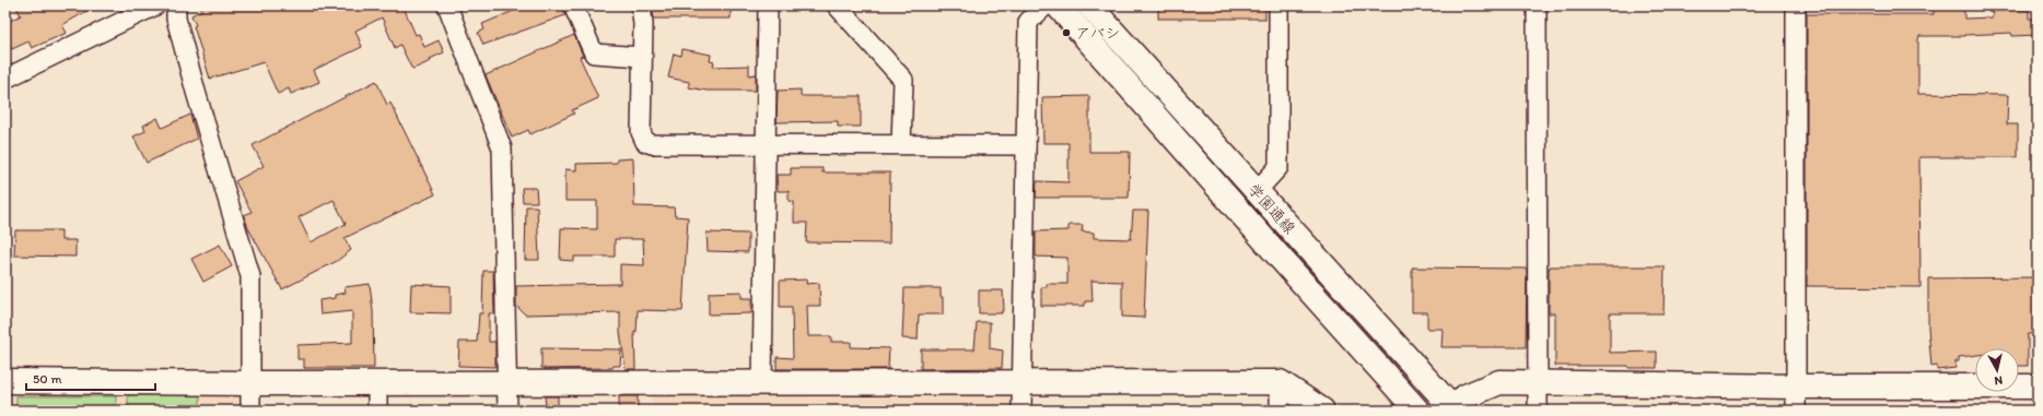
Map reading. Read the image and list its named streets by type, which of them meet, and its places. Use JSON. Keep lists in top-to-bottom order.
{
  "streets": {
    "street": ["学園通線"]
  },
  "places": ["アバシ"],
  "scale_bar": "50 m",
  "north": "bottom"
}
